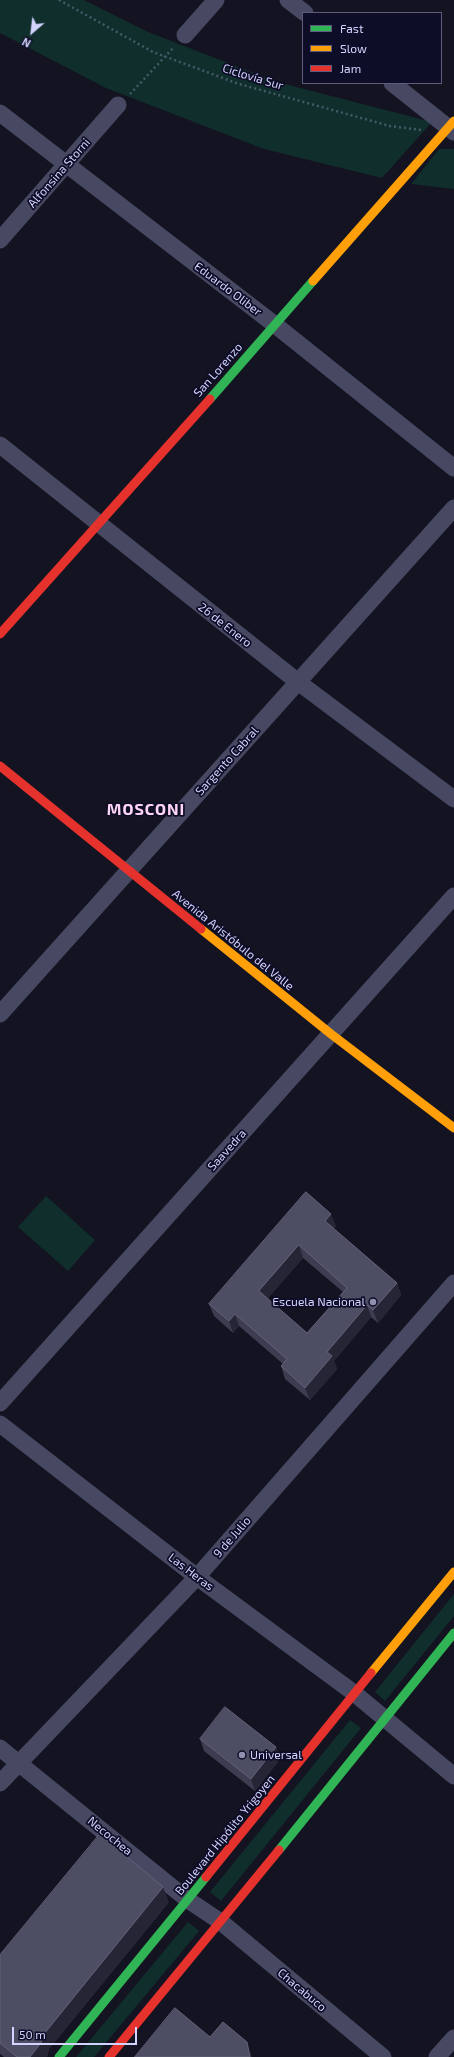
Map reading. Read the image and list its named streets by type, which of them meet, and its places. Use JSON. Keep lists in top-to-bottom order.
{
  "streets": {
    "street": [
      "Alfonsina Storni",
      "Eduardo Oliber",
      "San Lorenzo",
      "26 de Enero",
      "Sargento Cabral",
      "Avenida Aristóbulo del Valle",
      "Saavedra",
      "9 de Julio",
      "Las Heras",
      "Boulevard Hipólito Yrigoyen",
      "Necochea",
      "Chacabuco"
    ],
    "path": ["Ciclovía Sur"]
  },
  "crossings": [
    ["Ciclovía Sur", "San Lorenzo"],
    ["Alfonsina Storni", "Eduardo Oliber"],
    ["Eduardo Oliber", "San Lorenzo"],
    ["San Lorenzo", "26 de Enero"],
    ["26 de Enero", "Sargento Cabral"],
    ["Sargento Cabral", "Avenida Aristóbulo del Valle"],
    ["Avenida Aristóbulo del Valle", "Saavedra"],
    ["9 de Julio", "Las Heras"],
    ["9 de Julio", "Necochea"],
    ["Las Heras", "Boulevard Hipólito Yrigoyen"],
    ["Boulevard Hipólito Yrigoyen", "Necochea"],
    ["Necochea", "Chacabuco"]
  ],
  "districts": ["MOSCONI"],
  "places": ["Escuela Nacional", "Universal"],
  "legend": ["Fast", "Slow", "Jam"],
  "scale_bar": "50 m",
  "north": "bottom left"
}
